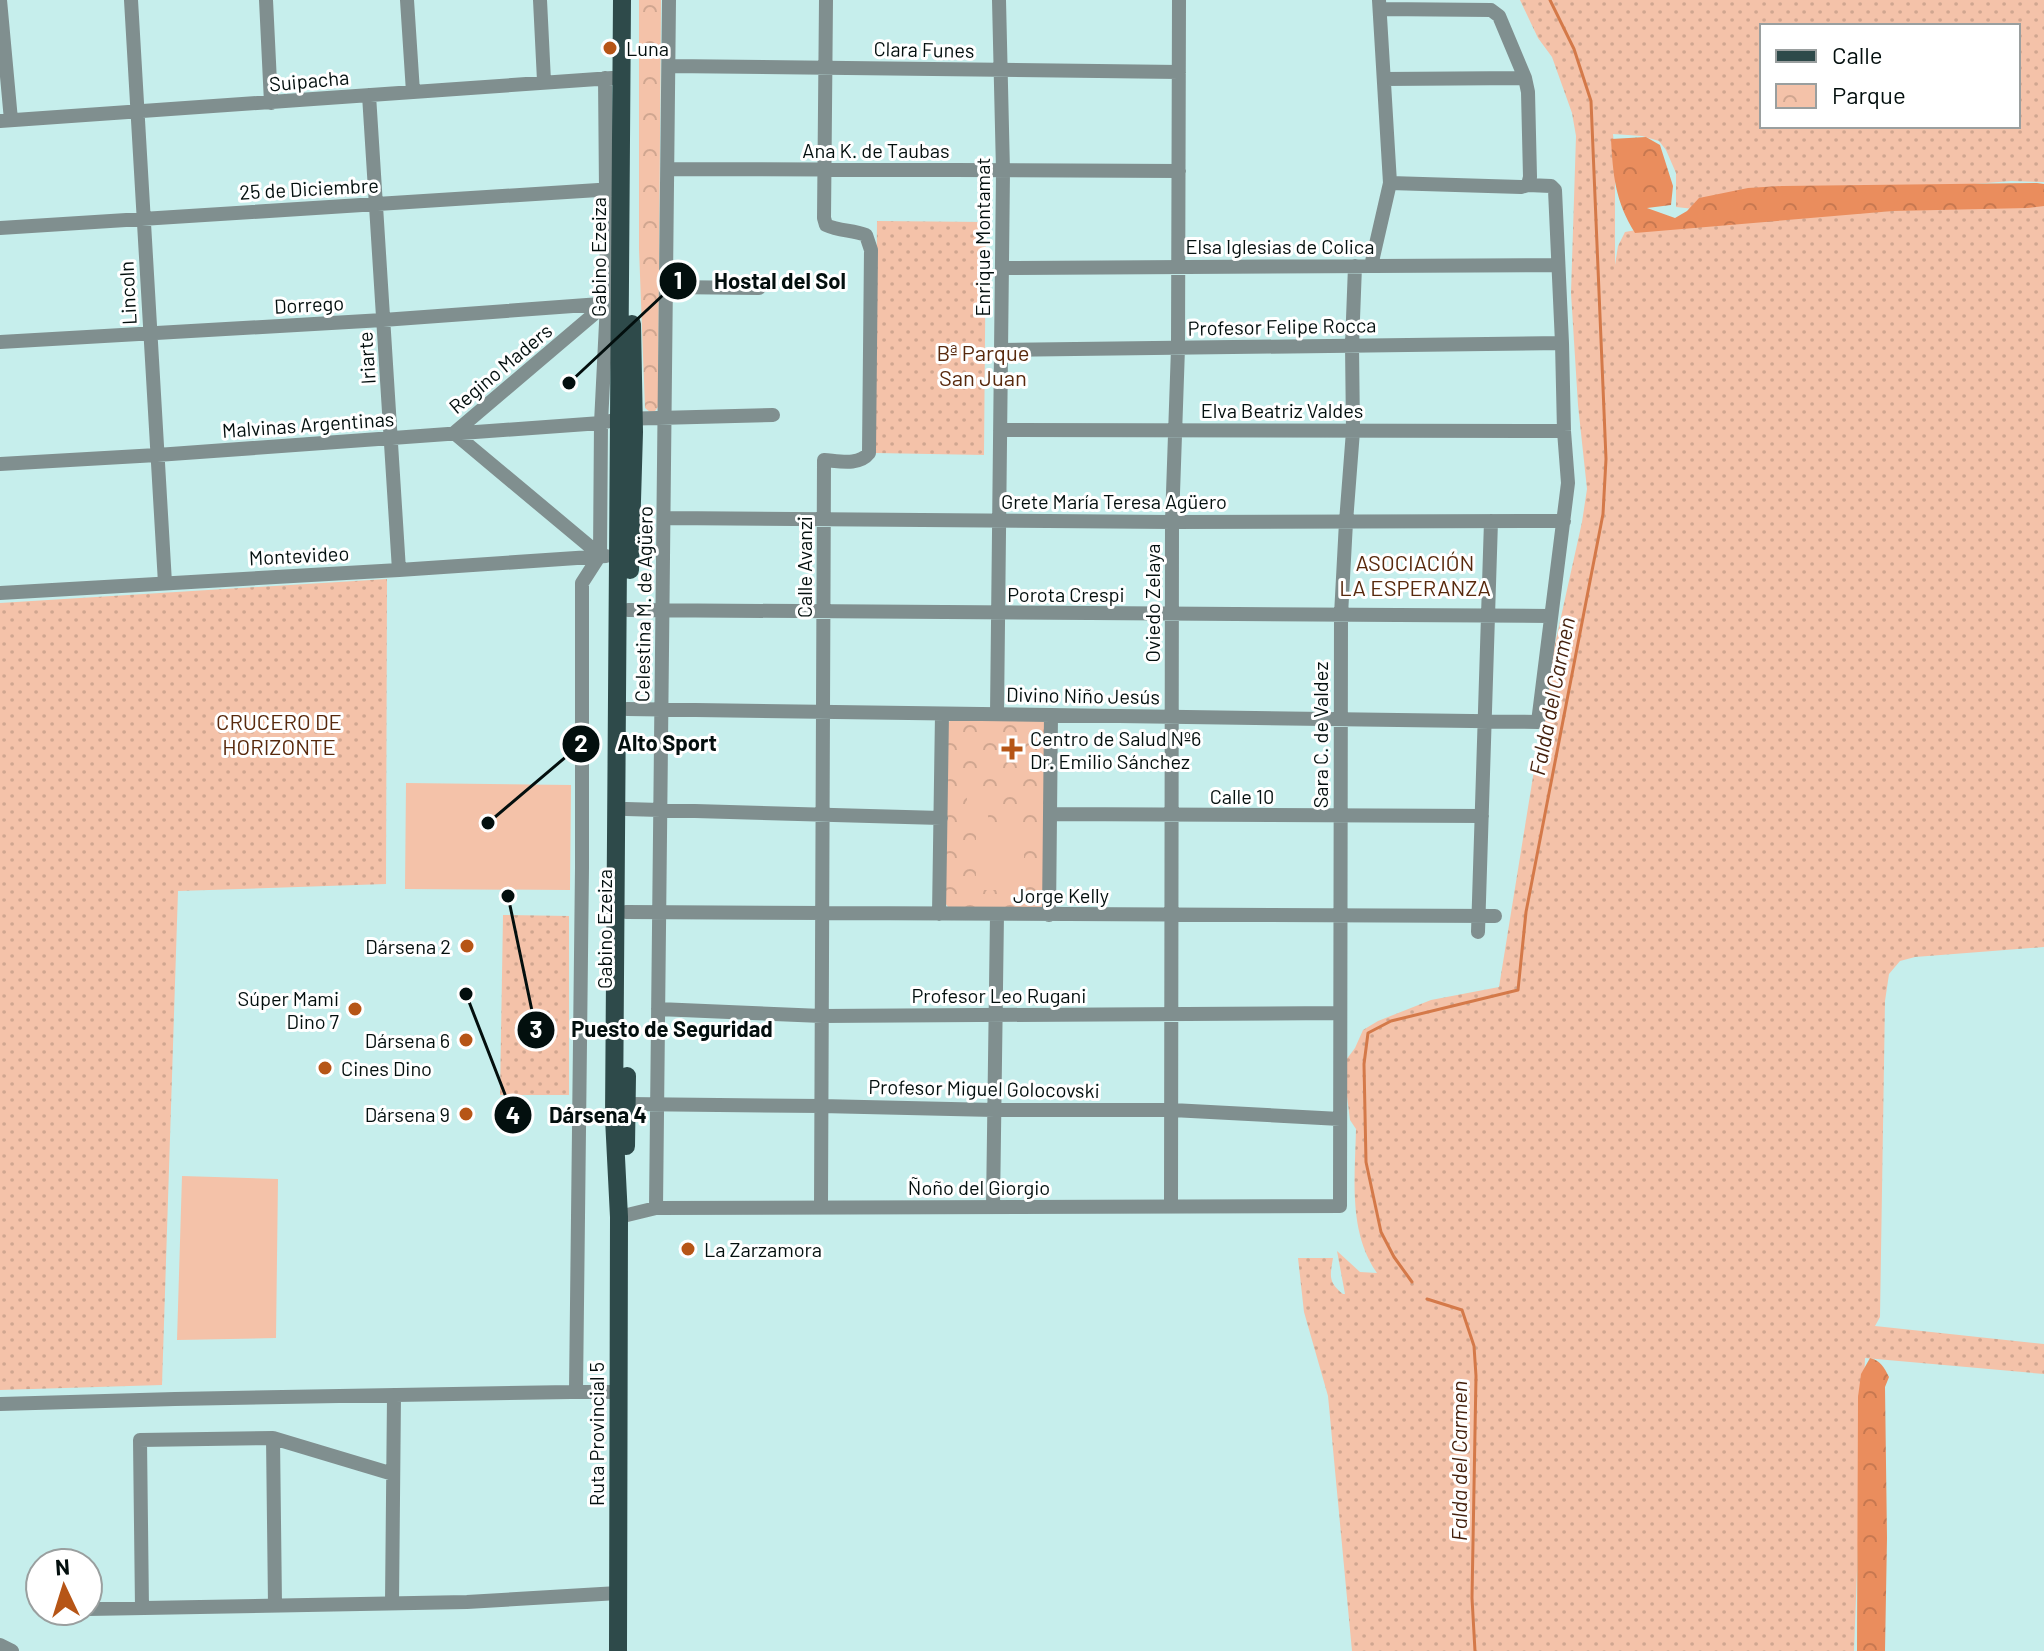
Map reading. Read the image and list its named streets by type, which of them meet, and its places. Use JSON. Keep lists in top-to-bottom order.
{
  "streets": {
    "main road": ["Gabino Ezeiza", "Ruta Provincial 5"],
    "street": [
      "Clara Funes",
      "Suipacha",
      "Ana K. de Taubas",
      "25 de Diciembre",
      "Enrique Montamat",
      "Elsa Iglesias de Colica",
      "Lincoln",
      "Dorrego",
      "Profesor Felipe Rocca",
      "Iriarte",
      "Regino Maders",
      "Elva Beatriz Valdes",
      "Malvinas Argentinas",
      "Grete María Teresa Agüero",
      "Montevideo",
      "Calle Avanzi",
      "Porota Crespi",
      "Oviedo Zelaya",
      "Celestina M. de Agüero",
      "Divino Niño Jesús",
      "Sara C. de Valdez",
      "Calle 10",
      "Jorge Kelly",
      "Profesor Leo Rugani",
      "Profesor Miguel Golocovski",
      "Ñoño del Giorgio"
    ]
  },
  "crossings": [
    ["Clara Funes", "Enrique Montamat"],
    ["Clara Funes", "Calle Avanzi"],
    ["Clara Funes", "Oviedo Zelaya"],
    ["Clara Funes", "Celestina M. de Agüero"],
    ["Suipacha", "Gabino Ezeiza"],
    ["Suipacha", "Lincoln"],
    ["Suipacha", "Iriarte"],
    ["Ana K. de Taubas", "Enrique Montamat"],
    ["Ana K. de Taubas", "Calle Avanzi"],
    ["Ana K. de Taubas", "Oviedo Zelaya"],
    ["Ana K. de Taubas", "Celestina M. de Agüero"],
    ["25 de Diciembre", "Gabino Ezeiza"],
    ["25 de Diciembre", "Lincoln"],
    ["25 de Diciembre", "Iriarte"],
    ["Enrique Montamat", "Elsa Iglesias de Colica"],
    ["Enrique Montamat", "Profesor Felipe Rocca"],
    ["Enrique Montamat", "Elva Beatriz Valdes"],
    ["Enrique Montamat", "Grete María Teresa Agüero"],
    ["Enrique Montamat", "Porota Crespi"],
    ["Enrique Montamat", "Divino Niño Jesús"],
    ["Elsa Iglesias de Colica", "Oviedo Zelaya"],
    ["Elsa Iglesias de Colica", "Sara C. de Valdez"],
    ["Gabino Ezeiza", "Dorrego"],
    ["Gabino Ezeiza", "Regino Maders"],
    ["Gabino Ezeiza", "Malvinas Argentinas"],
    ["Gabino Ezeiza", "Montevideo"],
    ["Gabino Ezeiza", "Porota Crespi"],
    ["Gabino Ezeiza", "Divino Niño Jesús"],
    ["Gabino Ezeiza", "Jorge Kelly"],
    ["Gabino Ezeiza", "Profesor Miguel Golocovski"],
    ["Gabino Ezeiza", "Ñoño del Giorgio"],
    ["Gabino Ezeiza", "Ruta Provincial 5"],
    ["Lincoln", "Dorrego"],
    ["Lincoln", "Malvinas Argentinas"],
    ["Lincoln", "Montevideo"],
    ["Dorrego", "Iriarte"],
    ["Dorrego", "Regino Maders"],
    ["Profesor Felipe Rocca", "Oviedo Zelaya"],
    ["Profesor Felipe Rocca", "Sara C. de Valdez"],
    ["Iriarte", "Malvinas Argentinas"],
    ["Iriarte", "Montevideo"],
    ["Regino Maders", "Malvinas Argentinas"],
    ["Regino Maders", "Montevideo"],
    ["Elva Beatriz Valdes", "Oviedo Zelaya"],
    ["Elva Beatriz Valdes", "Sara C. de Valdez"],
    ["Malvinas Argentinas", "Celestina M. de Agüero"],
    ["Grete María Teresa Agüero", "Calle Avanzi"],
    ["Grete María Teresa Agüero", "Oviedo Zelaya"],
    ["Grete María Teresa Agüero", "Celestina M. de Agüero"],
    ["Grete María Teresa Agüero", "Sara C. de Valdez"],
    ["Calle Avanzi", "Porota Crespi"],
    ["Calle Avanzi", "Divino Niño Jesús"],
    ["Calle Avanzi", "Jorge Kelly"],
    ["Calle Avanzi", "Profesor Leo Rugani"],
    ["Calle Avanzi", "Profesor Miguel Golocovski"],
    ["Calle Avanzi", "Ñoño del Giorgio"],
    ["Porota Crespi", "Oviedo Zelaya"],
    ["Porota Crespi", "Celestina M. de Agüero"],
    ["Porota Crespi", "Divino Niño Jesús"],
    ["Porota Crespi", "Sara C. de Valdez"],
    ["Oviedo Zelaya", "Divino Niño Jesús"],
    ["Oviedo Zelaya", "Calle 10"],
    ["Oviedo Zelaya", "Jorge Kelly"],
    ["Oviedo Zelaya", "Profesor Leo Rugani"],
    ["Oviedo Zelaya", "Profesor Miguel Golocovski"],
    ["Oviedo Zelaya", "Ñoño del Giorgio"],
    ["Celestina M. de Agüero", "Divino Niño Jesús"],
    ["Celestina M. de Agüero", "Jorge Kelly"],
    ["Celestina M. de Agüero", "Profesor Leo Rugani"],
    ["Celestina M. de Agüero", "Profesor Miguel Golocovski"],
    ["Celestina M. de Agüero", "Ñoño del Giorgio"],
    ["Divino Niño Jesús", "Sara C. de Valdez"],
    ["Sara C. de Valdez", "Calle 10"],
    ["Sara C. de Valdez", "Jorge Kelly"],
    ["Sara C. de Valdez", "Profesor Leo Rugani"],
    ["Sara C. de Valdez", "Profesor Miguel Golocovski"],
    ["Sara C. de Valdez", "Ñoño del Giorgio"],
    ["Ñoño del Giorgio", "Ruta Provincial 5"]
  ],
  "districts": ["Bª Parque San Juan", "ASOCIACIÓN LA ESPERANZA", "CRUCERO DE HORIZONTE"],
  "water": ["Falda del Carmen"],
  "places": {
    "other": [
      "Luna",
      "Hostal del Sol",
      "Alto Sport",
      "Puesto de Seguridad",
      "Dársena 2",
      "Dársena 4",
      "Súper Mami Dino 7",
      "Dársena 6",
      "Cines Dino",
      "Dársena 9",
      "La Zarzamora"
    ],
    "health": ["Centro de Salud Nº6 Dr. Emilio Sánchez"]
  },
  "legend": ["Calle", "Parque"],
  "north": "top"
}
